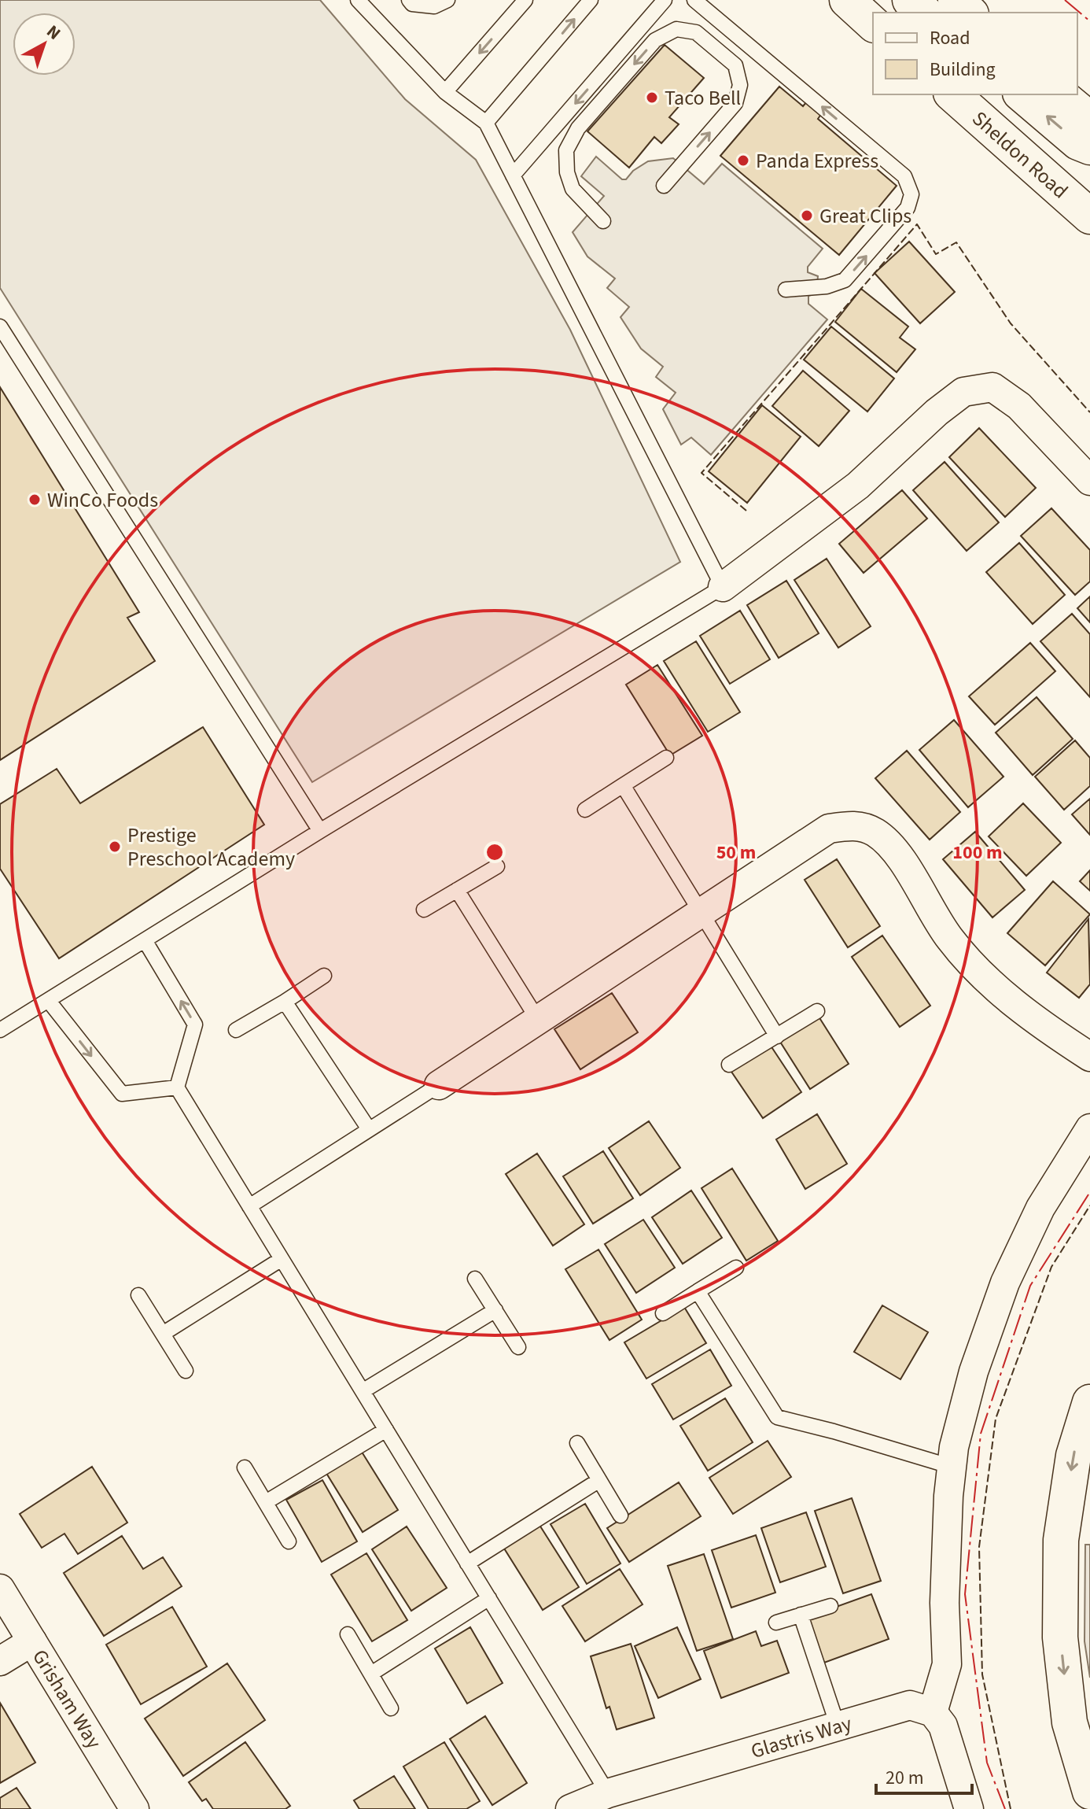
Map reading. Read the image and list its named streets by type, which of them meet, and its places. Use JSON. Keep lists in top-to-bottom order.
{
  "streets": {
    "main road": ["Sheldon Road"],
    "street": ["Grisham Way", "Glastris Way"]
  },
  "places": [
    "Taco Bell",
    "Panda Express",
    "Great Clips",
    "WinCo Foods",
    "Prestige Preschool Academy"
  ],
  "legend": ["Road", "Building"],
  "scale_bar": "20 m",
  "north": "top right",
  "rings": ["50 m", "100 m"]
}
